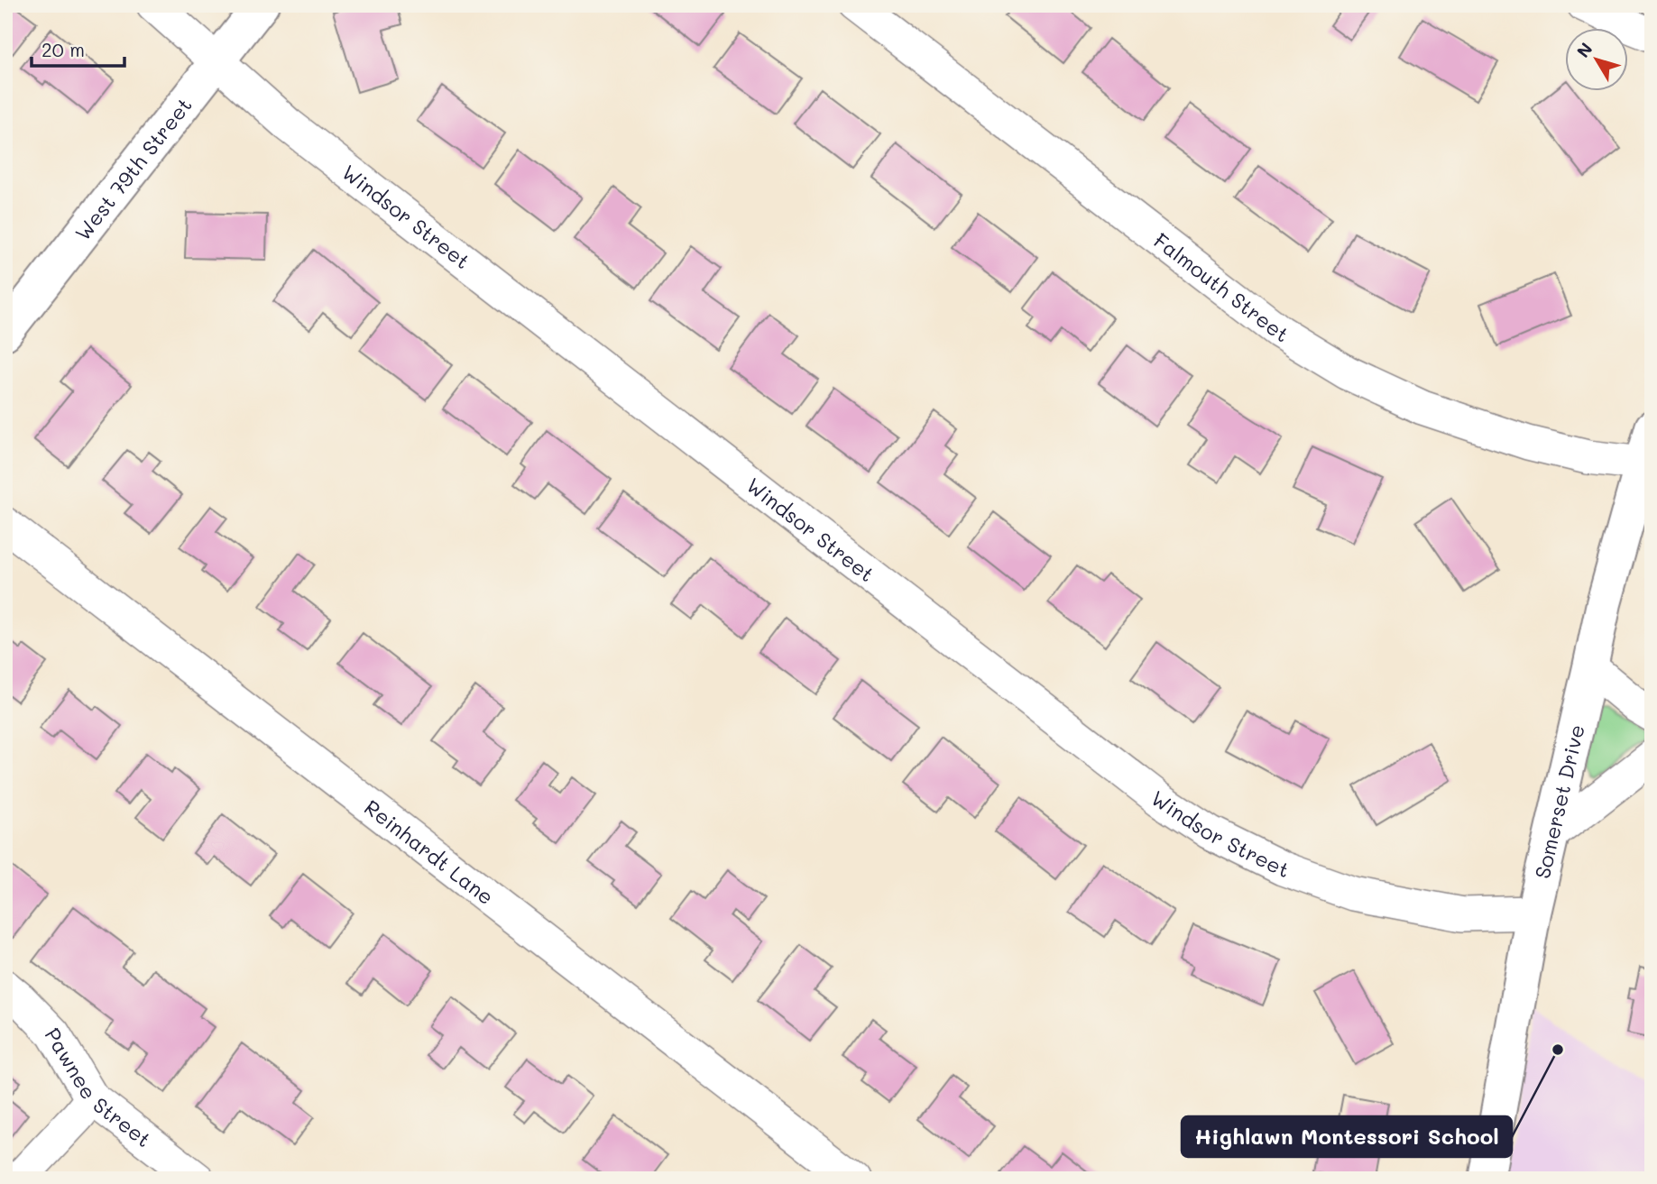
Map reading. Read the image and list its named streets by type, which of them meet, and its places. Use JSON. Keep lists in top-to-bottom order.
{
  "streets": {
    "street": [
      "West 79th Street",
      "Windsor Street",
      "Falmouth Street",
      "Somerset Drive",
      "Reinhardt Lane",
      "Pawnee Street"
    ]
  },
  "crossings": [
    ["West 79th Street", "Windsor Street"],
    ["Windsor Street", "Somerset Drive"],
    ["Falmouth Street", "Somerset Drive"]
  ],
  "places": ["Highlawn Montessori School"],
  "scale_bar": "20 m",
  "north": "top left"
}
